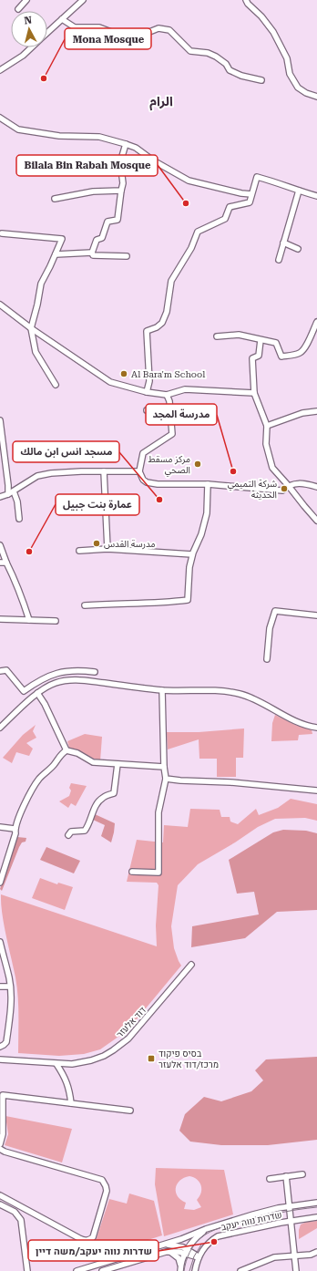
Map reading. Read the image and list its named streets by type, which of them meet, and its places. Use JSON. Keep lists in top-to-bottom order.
{
  "streets": {
    "street": ["דוד אלעזר", "שדרות נווה יעקב"]
  },
  "districts": ["الرام"],
  "places": {
    "other": [
      "Mona Mosque",
      "Bilala Bin Rabah Mosque",
      "Al Bara'm School",
      "مركز مسقط الصحي",
      "مدرسة المجد",
      "شركة التميمي الحديثة",
      "مسجد انس ابن مالك",
      "مدرسة القدس",
      "عمارة بنت جبيل",
      "שדרות נווה יעקב/משה דיין"
    ],
    "transit": ["בסיס פיקוד מרכז/דוד אלעזר"]
  },
  "north": "top"
}
